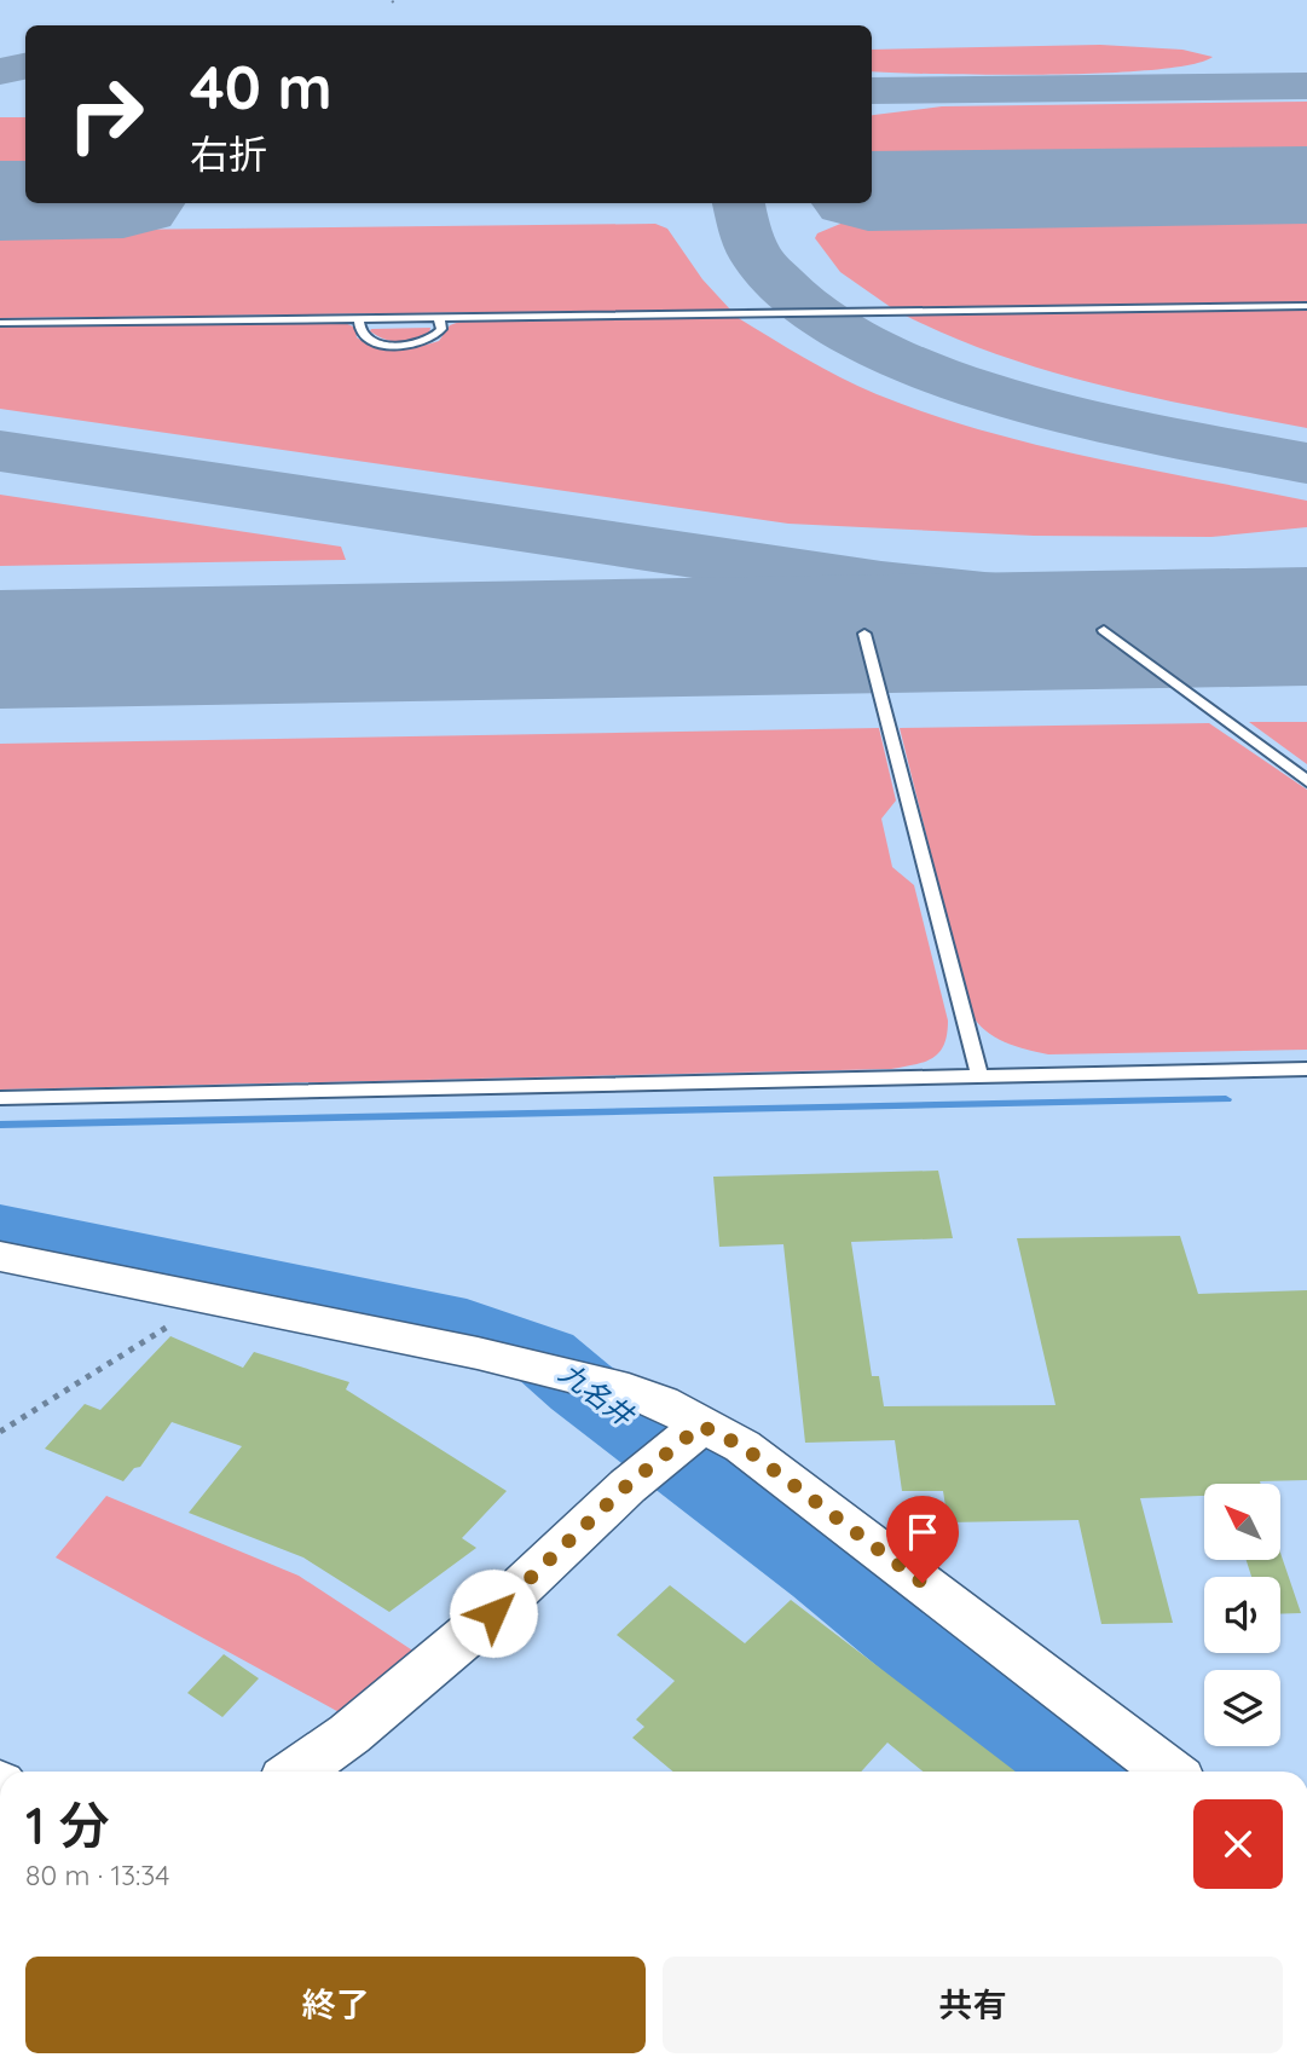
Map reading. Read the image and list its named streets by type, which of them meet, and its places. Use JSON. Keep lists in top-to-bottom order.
{
  "water": ["九名井"],
  "north": "top left",
  "page": {
    "turn": ["40 m", "右折"],
    "heading": ["1 分", "80 m · 13:34"],
    "buttons": ["終了", "共有"]
  }
}
